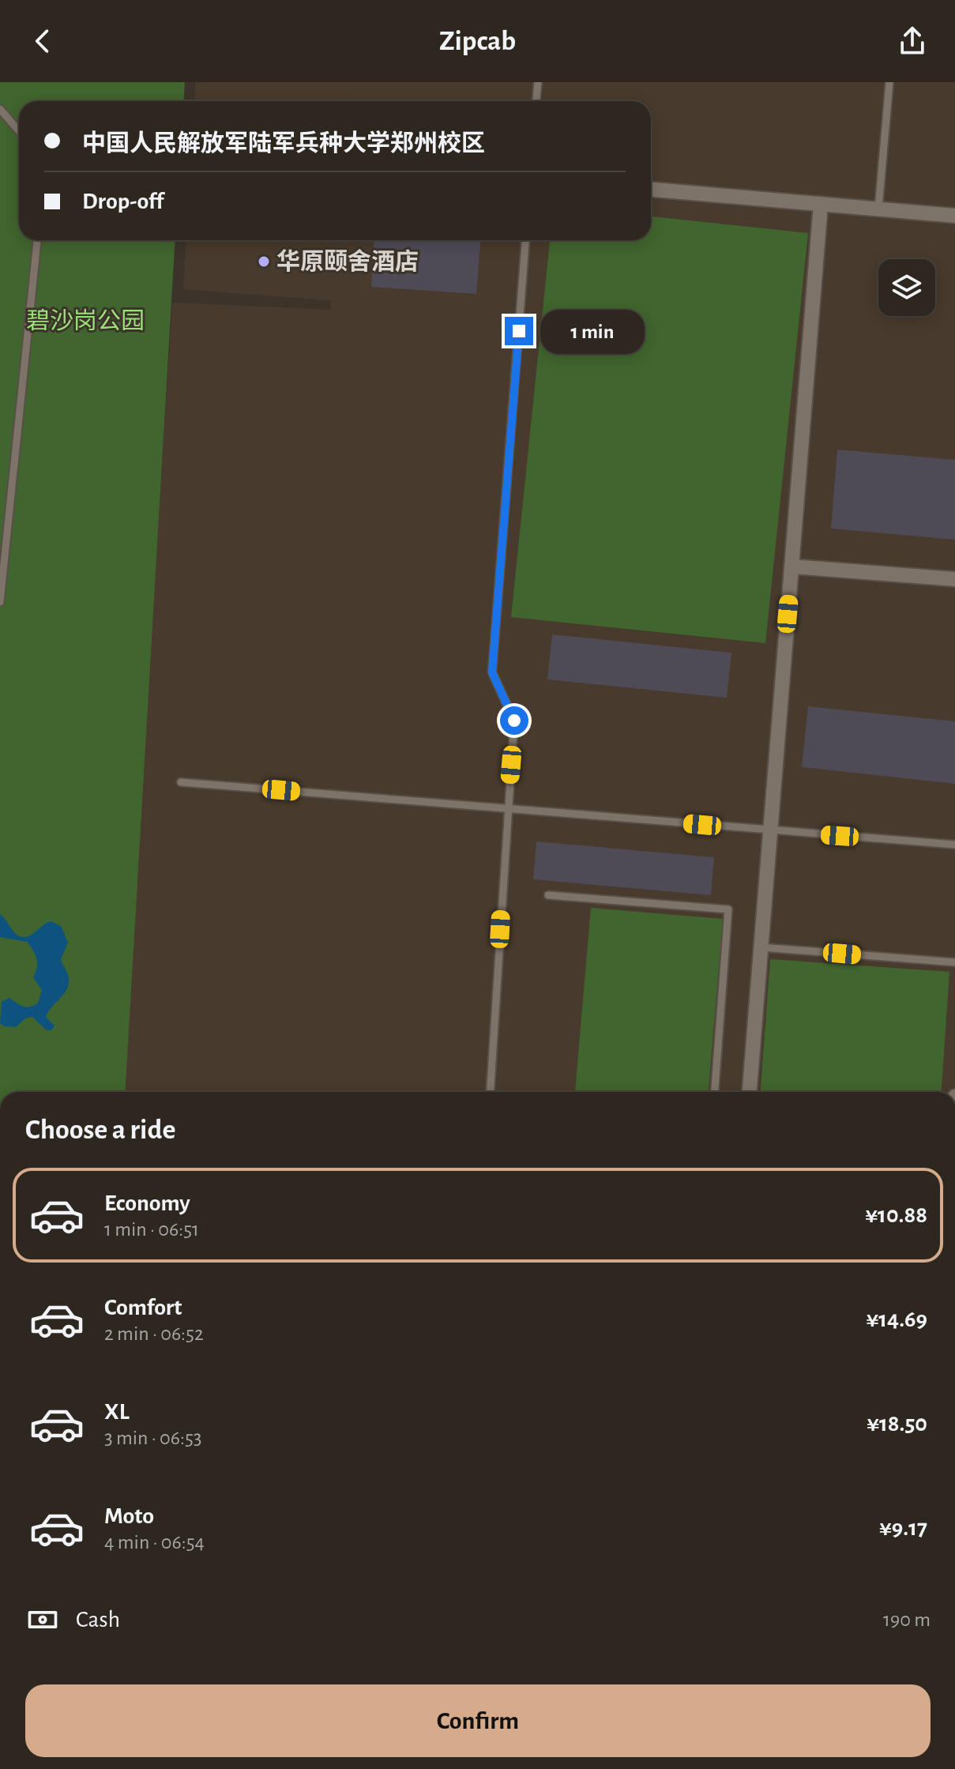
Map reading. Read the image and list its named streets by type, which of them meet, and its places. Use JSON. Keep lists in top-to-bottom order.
{
  "parks": ["碧沙岗公园"],
  "places": ["华原颐舍酒店"],
  "page": {
    "header": "Zipcab",
    "banner": ["中国人民解放军陆军兵种大学郑州校区", "Drop-off"],
    "bubble": "1 min",
    "heading": "Choose a ride",
    "list": [
      {
        "name": "Economy",
        "note": "1 min · 06:51",
        "value": "¥10.88"
      },
      {
        "name": "Comfort",
        "note": "2 min · 06:52",
        "value": "¥14.69"
      },
      {
        "name": "XL",
        "note": "3 min · 06:53",
        "value": "¥18.50"
      },
      {
        "name": "Moto",
        "note": "4 min · 06:54",
        "value": "¥9.17"
      }
    ],
    "pay": ["Cash", "190 m"],
    "buttons": "Confirm"
  }
}
